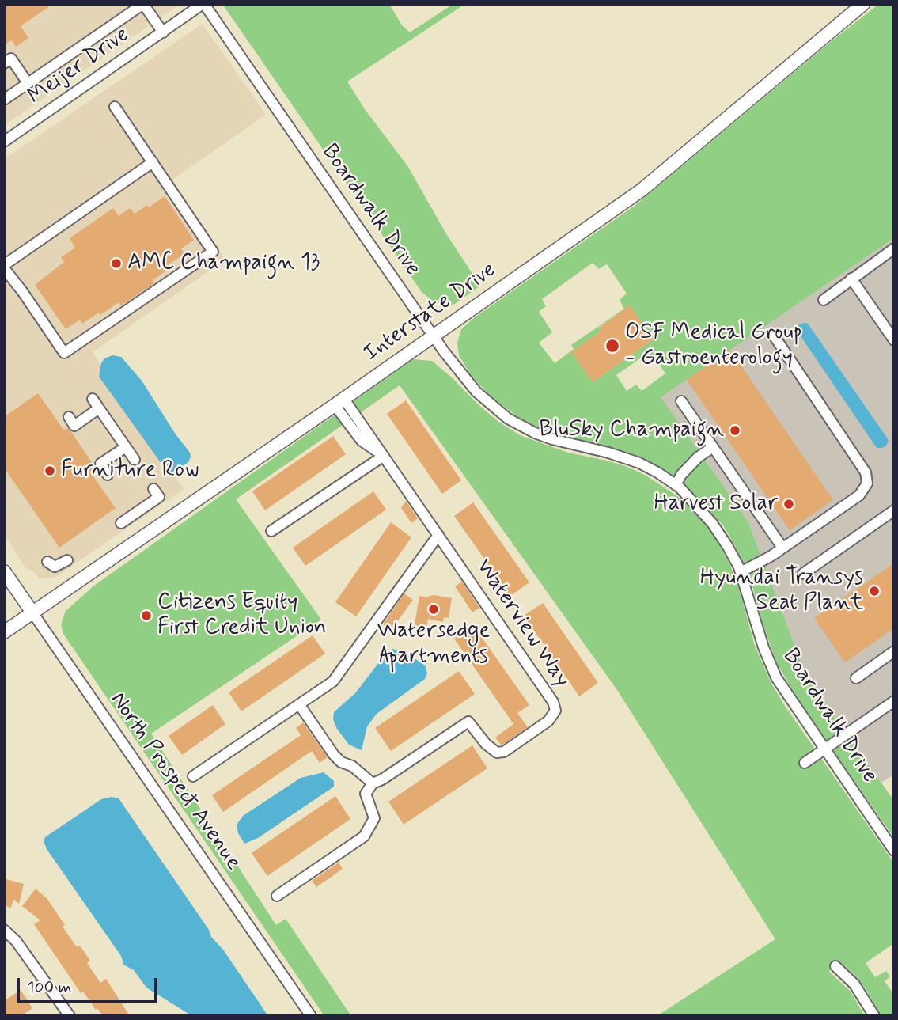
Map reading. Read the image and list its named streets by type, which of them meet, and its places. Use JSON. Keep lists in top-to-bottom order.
{
  "streets": {
    "main road": ["Interstate Drive", "North Prospect Avenue"],
    "street": ["Meijer Drive", "Boardwalk Drive", "Waterview Way"]
  },
  "crossings": [
    ["Meijer Drive", "Boardwalk Drive"],
    ["Boardwalk Drive", "Interstate Drive"],
    ["Interstate Drive", "Waterview Way"],
    ["Interstate Drive", "North Prospect Avenue"]
  ],
  "places": [
    "AMC Champaign 13",
    "OSF Medical Group - Gastroenterology",
    "BluSky Champaign",
    "Furniture Row",
    "Harvest Solar",
    "Hyundai Transys Seat Plant",
    "Watersedge Apartments",
    "Citizens Equity First Credit Union"
  ],
  "scale_bar": "100 m"
}
